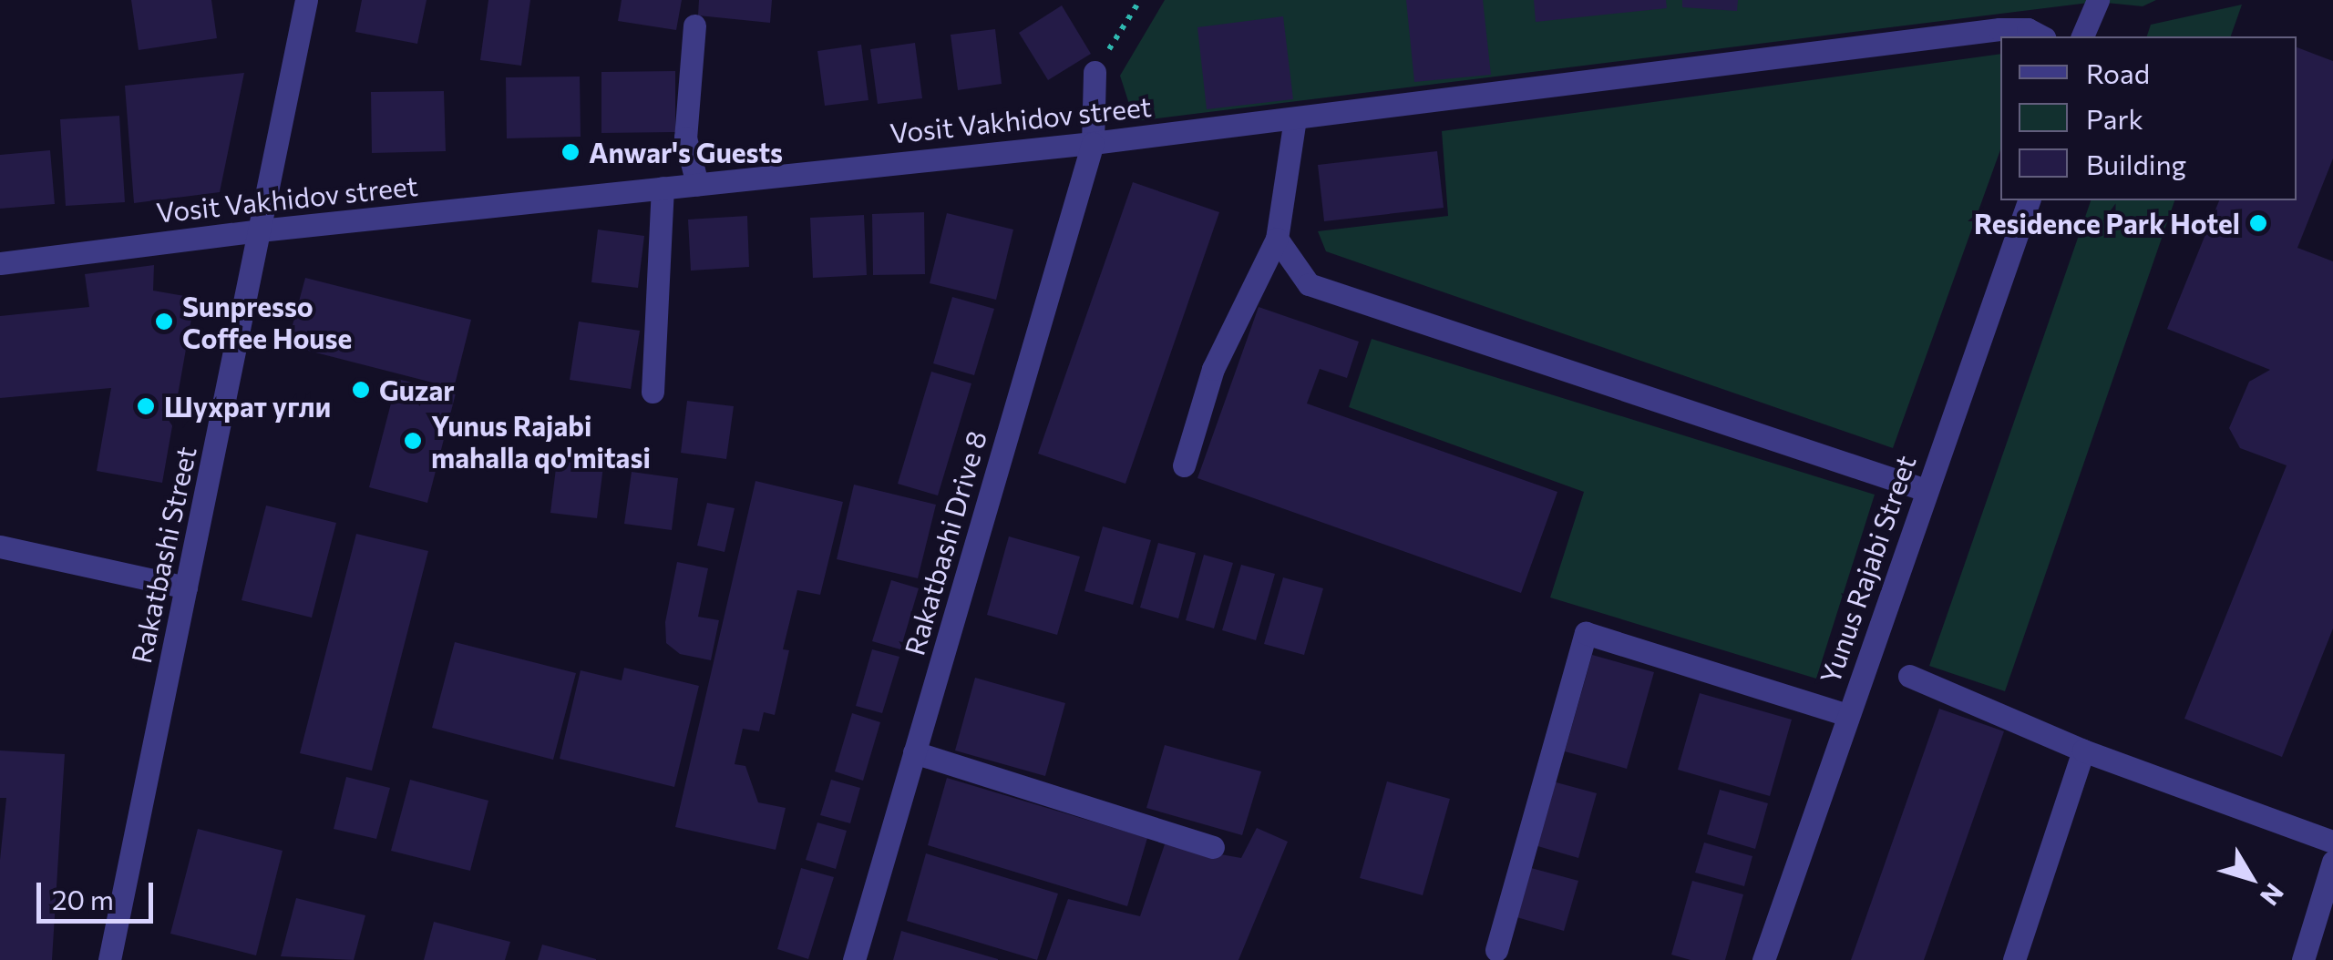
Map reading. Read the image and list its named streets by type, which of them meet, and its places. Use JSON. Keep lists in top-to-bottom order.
{
  "streets": {
    "street": [
      "Vosit Vakhidov street",
      "Rakatbashi Drive 8",
      "Rakatbashi Street",
      "Yunus Rajabi Street"
    ]
  },
  "crossings": [
    ["Vosit Vakhidov street", "Rakatbashi Drive 8"],
    ["Vosit Vakhidov street", "Rakatbashi Street"]
  ],
  "places": [
    "Anwar's Guests",
    "Residence Park Hotel",
    "Sunpresso Coffee House",
    "Guzar",
    "Шухрат угли",
    "Yunus Rajabi mahalla qo'mitasi"
  ],
  "legend": ["Road", "Park", "Building"],
  "scale_bar": "20 m",
  "north": "bottom right"
}
